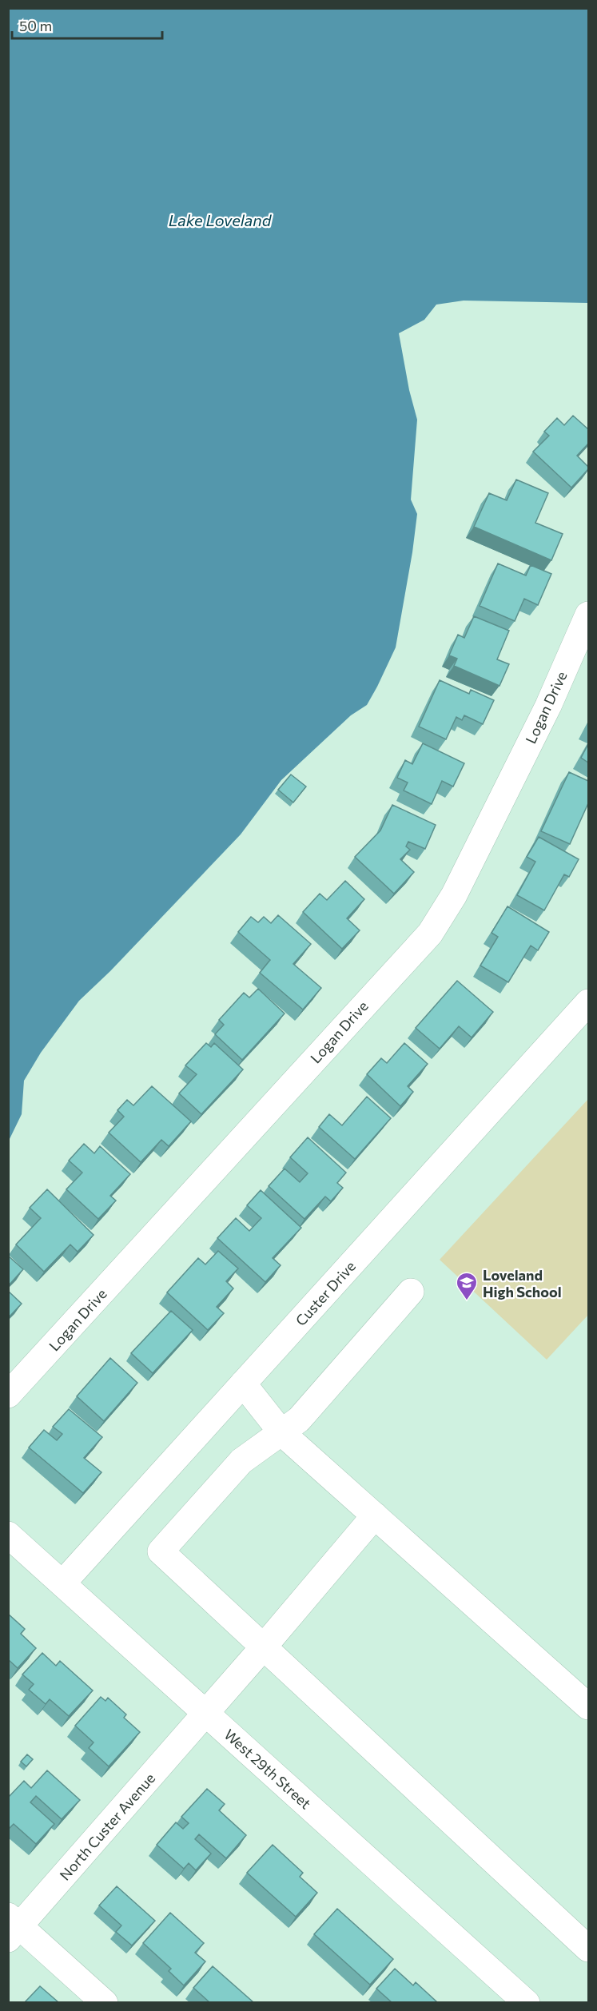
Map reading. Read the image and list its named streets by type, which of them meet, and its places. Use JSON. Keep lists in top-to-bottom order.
{
  "streets": {
    "street": [
      "Logan Drive",
      "Custer Drive",
      "West 29th Street",
      "North Custer Avenue"
    ]
  },
  "crossings": [
    ["Custer Drive", "West 29th Street"],
    ["West 29th Street", "North Custer Avenue"]
  ],
  "water": ["Lake Loveland"],
  "places": {
    "school or university": ["Loveland High School"]
  },
  "scale_bar": "50 m"
}
